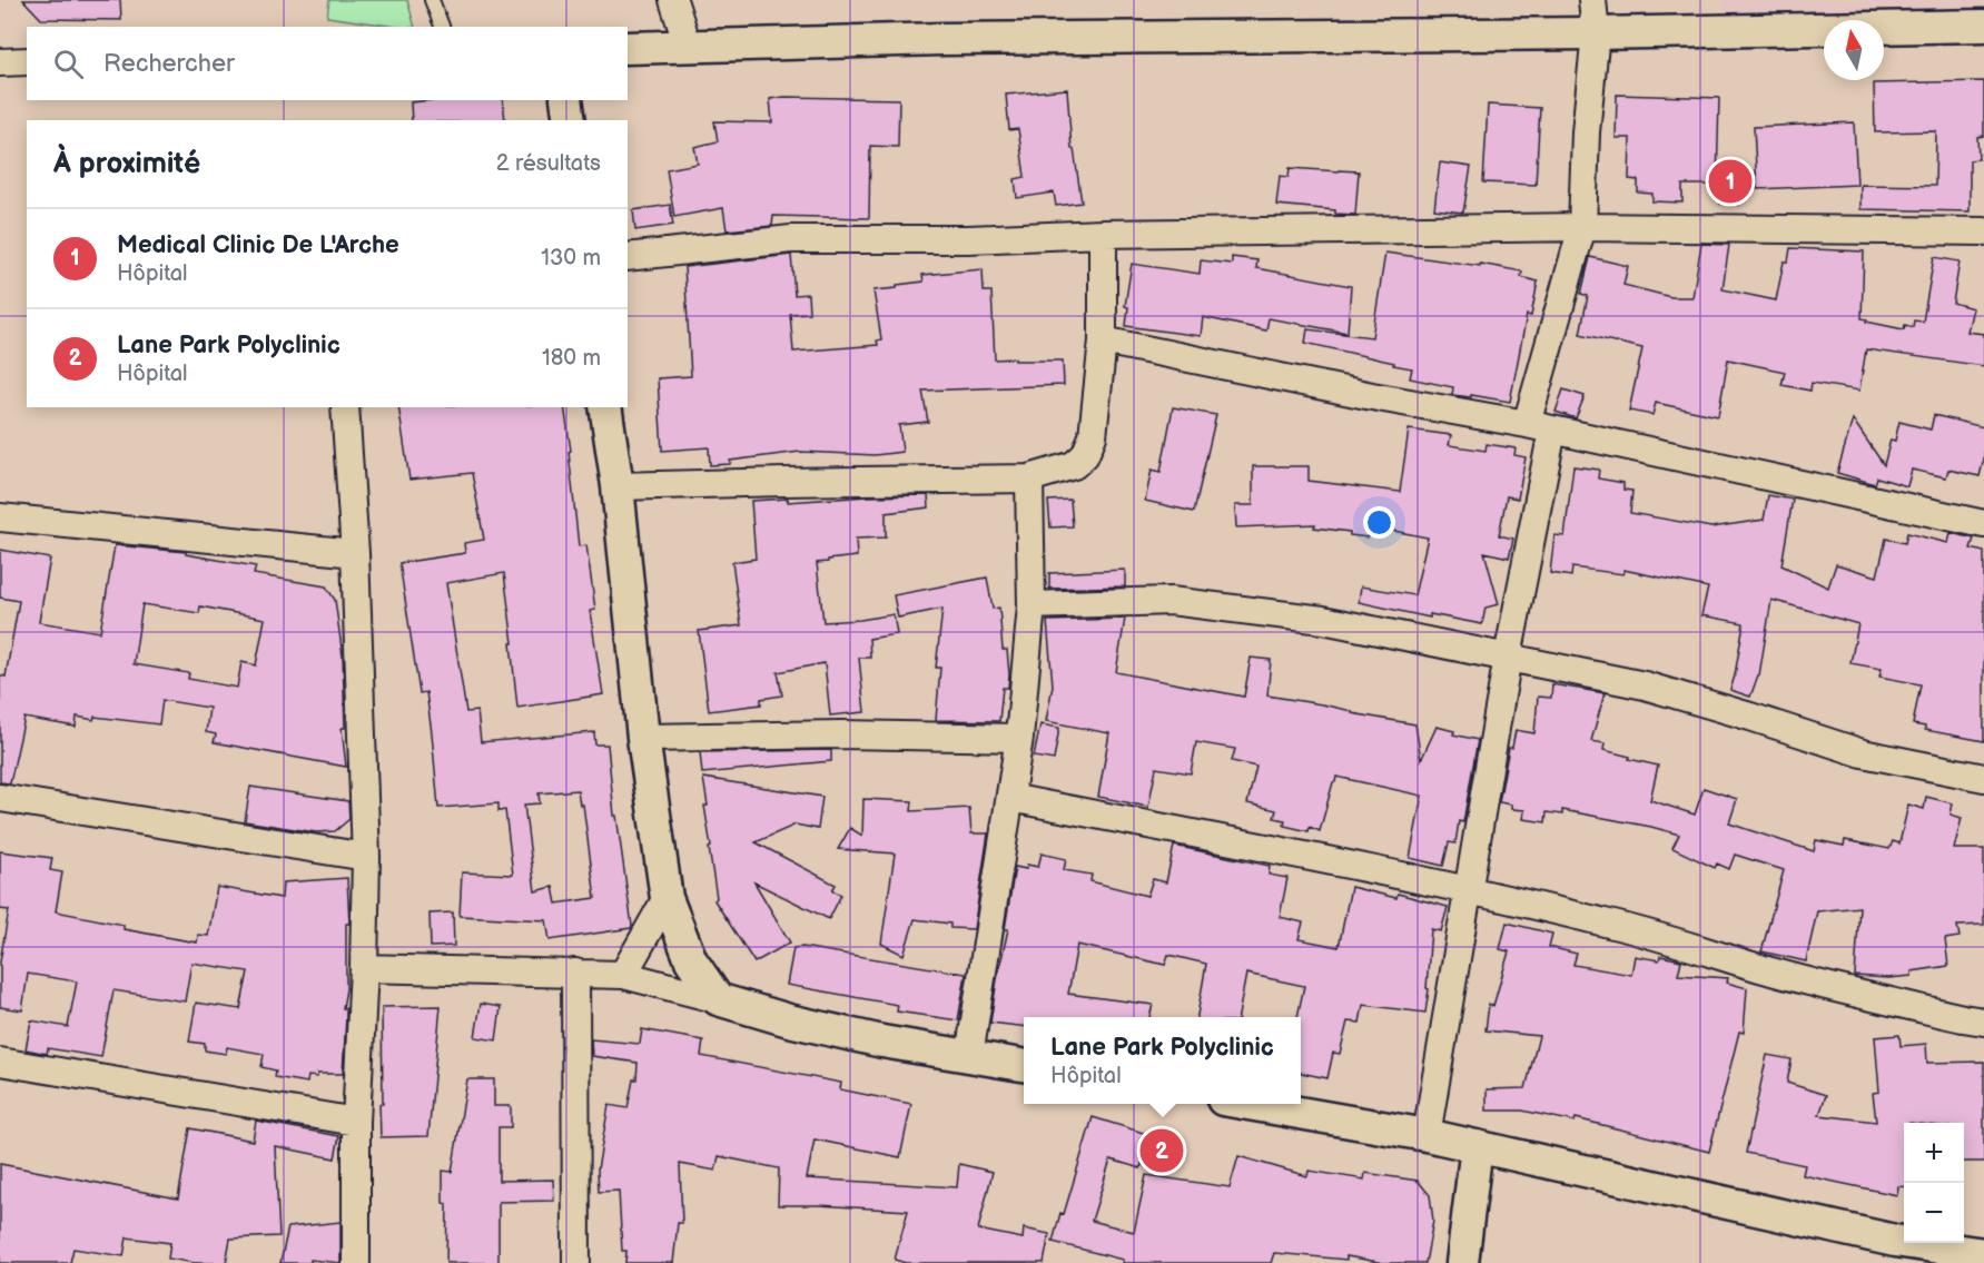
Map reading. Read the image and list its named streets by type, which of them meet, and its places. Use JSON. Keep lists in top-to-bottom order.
{
  "north": "top",
  "page": {
    "search": "Rechercher",
    "heading": ["À proximité", "2 résultats"],
    "pins": ["1", "2"],
    "list": [
      {
        "mark": "1",
        "name": "Medical Clinic De L'Arche",
        "note": "Hôpital",
        "value": "130 m"
      },
      {
        "mark": "2",
        "name": "Lane Park Polyclinic",
        "note": "Hôpital",
        "value": "180 m"
      }
    ],
    "popup": ["Lane Park Polyclinic", "Hôpital"],
    "map_buttons": ["+", "−"]
  }
}
